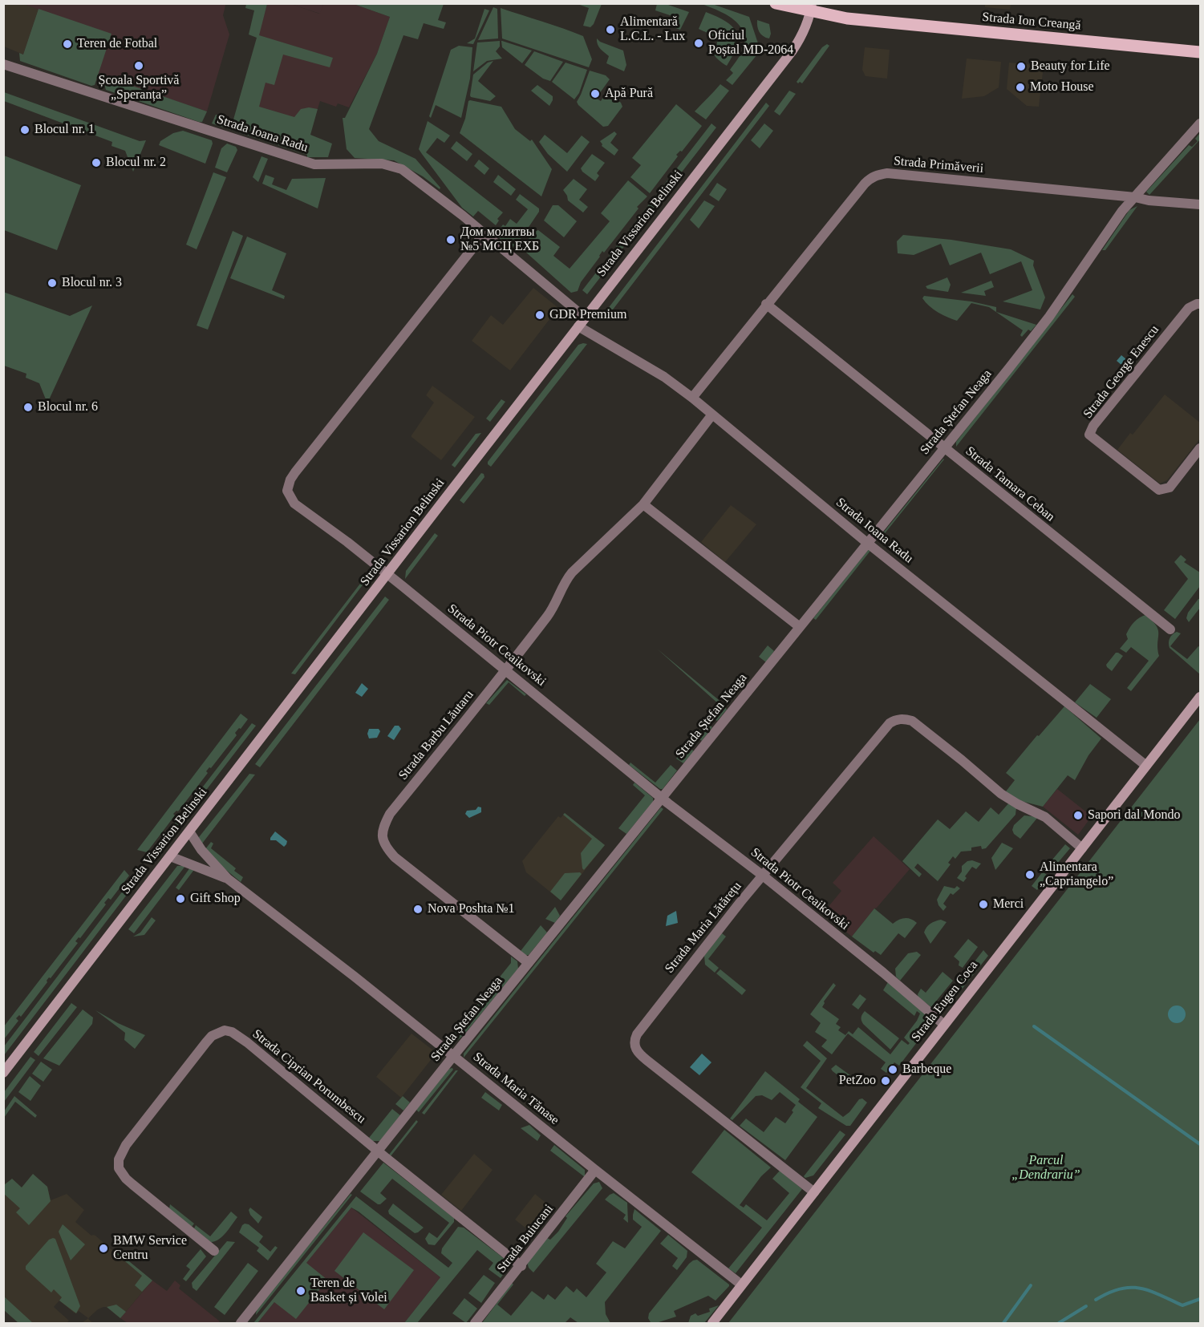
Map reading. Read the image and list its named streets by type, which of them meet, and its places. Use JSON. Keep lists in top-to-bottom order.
{
  "streets": {
    "main road": ["Strada Ion Creangă", "Strada Vissarion Belinski", "Strada Eugen Coca"],
    "street": [
      "Strada Ioana Radu",
      "Strada Primăverii",
      "Strada George Enescu",
      "Strada Ștefan Neaga",
      "Strada Tamara Ceban",
      "Strada Piotr Ceaikovski",
      "Strada Barbu Lăutaru",
      "Strada Maria Lătărețu",
      "Strada Ciprian Porumbescu",
      "Strada Maria Tănase",
      "Strada Buiucani"
    ]
  },
  "crossings": [
    ["Strada Ion Creangă", "Strada Vissarion Belinski"],
    ["Strada Ioana Radu", "Strada Primăverii"],
    ["Strada Ioana Radu", "Strada Vissarion Belinski"],
    ["Strada Ioana Radu", "Strada Ștefan Neaga"],
    ["Strada Ioana Radu", "Strada Piotr Ceaikovski"],
    ["Strada Ioana Radu", "Strada Barbu Lăutaru"],
    ["Strada Ioana Radu", "Strada Eugen Coca"],
    ["Strada Primăverii", "Strada Ștefan Neaga"],
    ["Strada Primăverii", "Strada Tamara Ceban"],
    ["Strada Vissarion Belinski", "Strada Piotr Ceaikovski"],
    ["Strada Vissarion Belinski", "Strada Maria Tănase"],
    ["Strada Ștefan Neaga", "Strada Tamara Ceban"],
    ["Strada Ștefan Neaga", "Strada Piotr Ceaikovski"],
    ["Strada Ștefan Neaga", "Strada Barbu Lăutaru"],
    ["Strada Ștefan Neaga", "Strada Ciprian Porumbescu"],
    ["Strada Ștefan Neaga", "Strada Maria Tănase"],
    ["Strada Piotr Ceaikovski", "Strada Barbu Lăutaru"],
    ["Strada Piotr Ceaikovski", "Strada Maria Lătărețu"],
    ["Strada Piotr Ceaikovski", "Strada Eugen Coca"],
    ["Strada Maria Lătărețu", "Strada Eugen Coca"],
    ["Strada Eugen Coca", "Strada Maria Tănase"],
    ["Strada Ciprian Porumbescu", "Strada Buiucani"],
    ["Strada Maria Tănase", "Strada Buiucani"]
  ],
  "parks": ["Parcul „Dendrariu”"],
  "places": [
    "Alimentară L.C.L. - Lux",
    "Oficiul Poștal MD-2064",
    "Teren de Fotbal",
    "Școala Sportivă „Speranța”",
    "Beauty for Life",
    "Moto House",
    "Apă Pură",
    "Blocul nr. 1",
    "Blocul nr. 2",
    "Дом молитвы №5 МСЦ ЕХБ",
    "Blocul nr. 3",
    "GDR Premium",
    "Blocul nr. 6",
    "Sapori dal Mondo",
    "Alimentara „Capriangelo”",
    "Gift Shop",
    "Merci",
    "Nova Poshta №1",
    "Barbeque",
    "PetZoo",
    "BMW Service Centru",
    "Teren de Basket și Volei"
  ]
}
